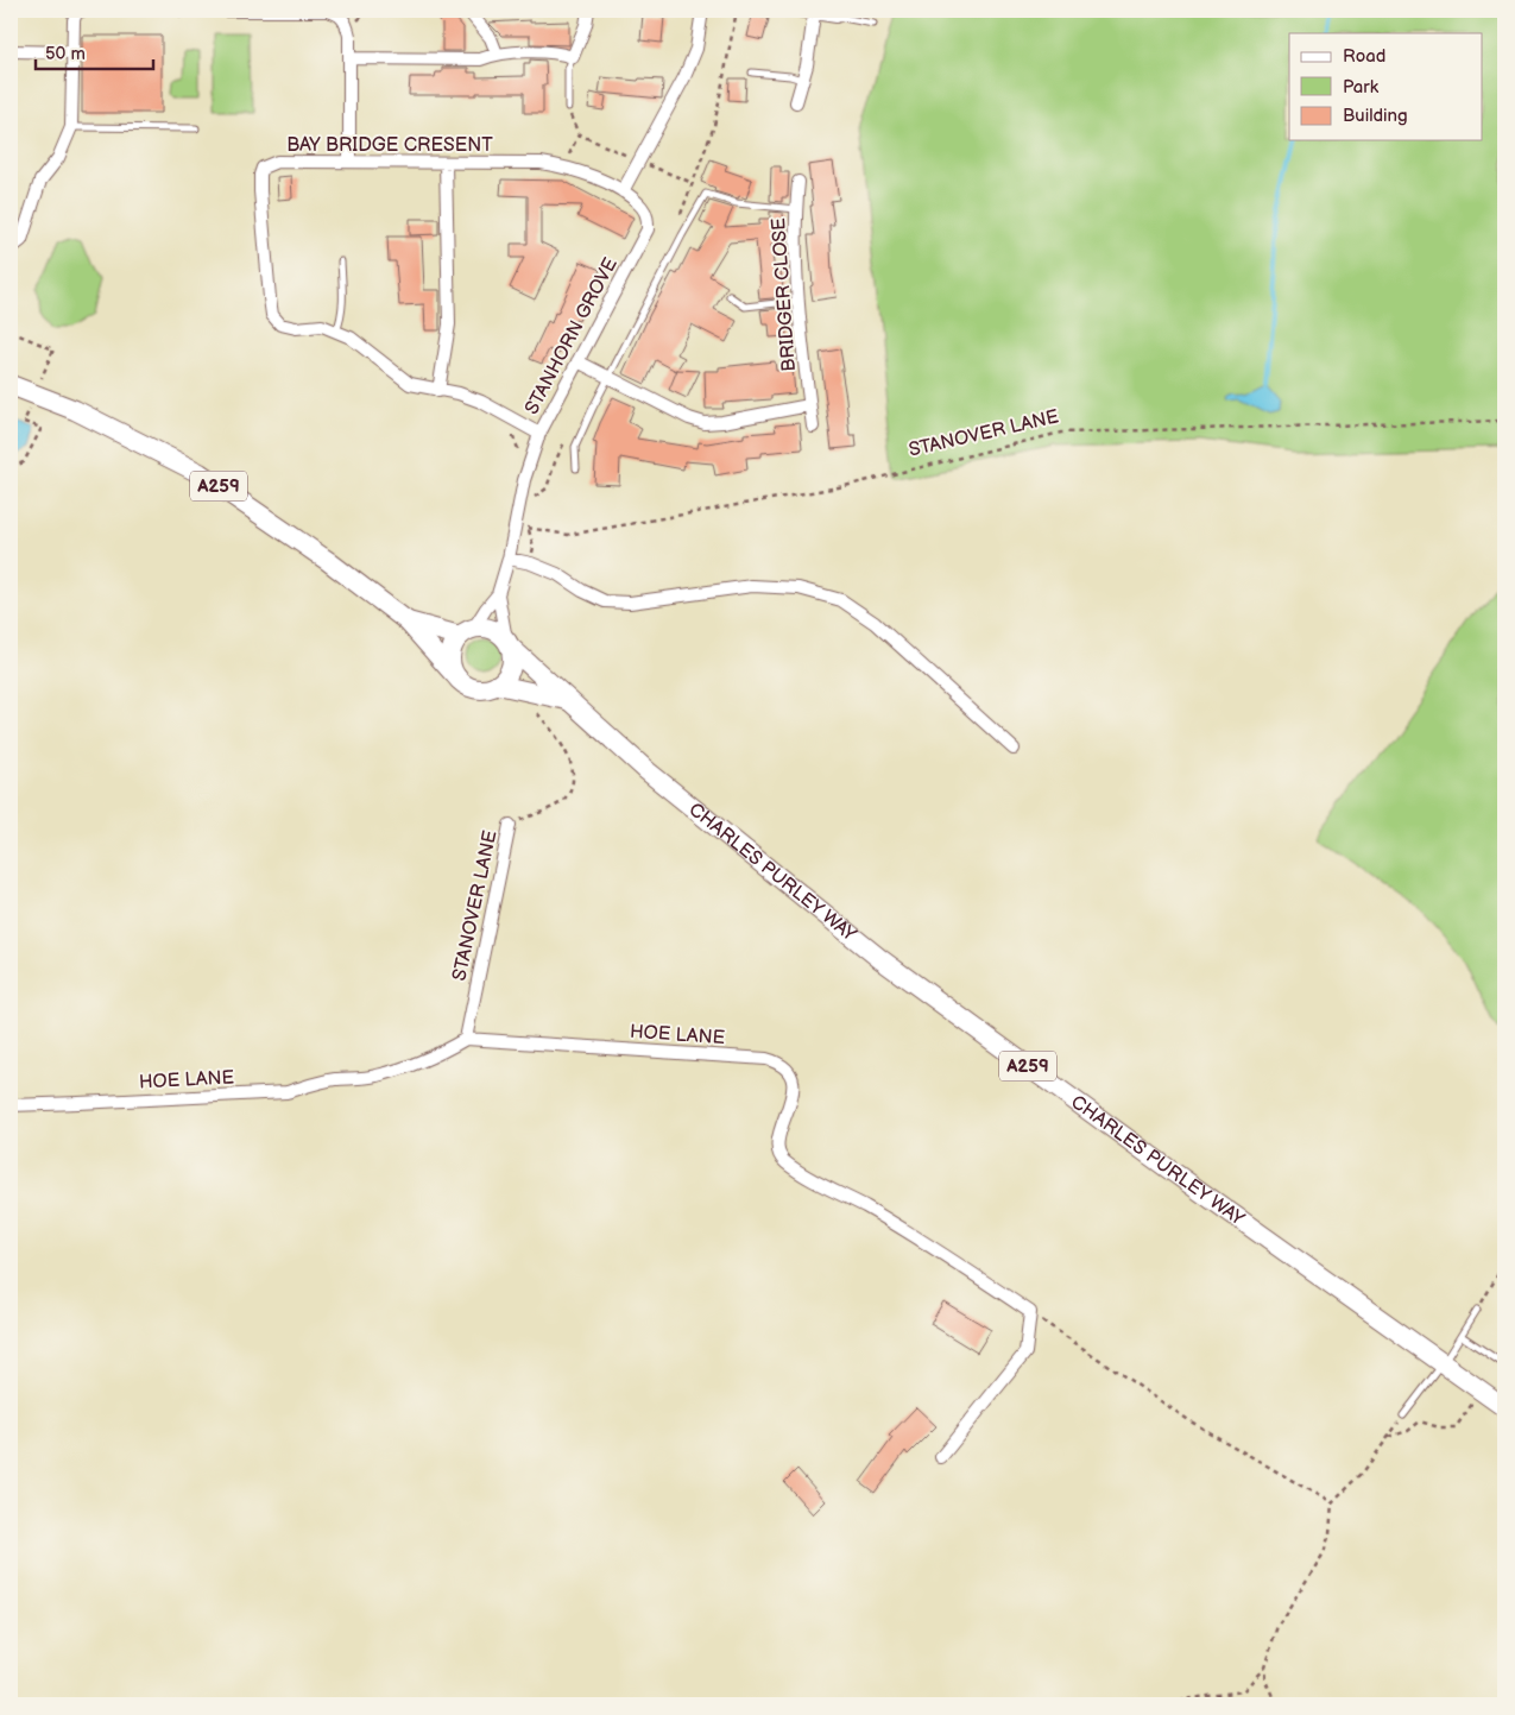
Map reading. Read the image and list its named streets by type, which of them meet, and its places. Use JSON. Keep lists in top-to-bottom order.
{
  "streets": {
    "main road": ["A259", "CHARLES PURLEY WAY"],
    "street": [
      "BAY BRIDGE CRESENT",
      "BRIDGER CLOSE",
      "STANHORN GROVE",
      "STANOVER LANE",
      "HOE LANE"
    ]
  },
  "crossings": [
    ["BAY BRIDGE CRESENT", "STANHORN GROVE"],
    ["STANHORN GROVE", "STANOVER LANE"],
    ["STANHORN GROVE", "A259"],
    ["STANHORN GROVE", "CHARLES PURLEY WAY"],
    ["STANOVER LANE", "HOE LANE"],
    ["A259", "CHARLES PURLEY WAY"]
  ],
  "legend": ["Road", "Park", "Building"],
  "scale_bar": "50 m"
}
